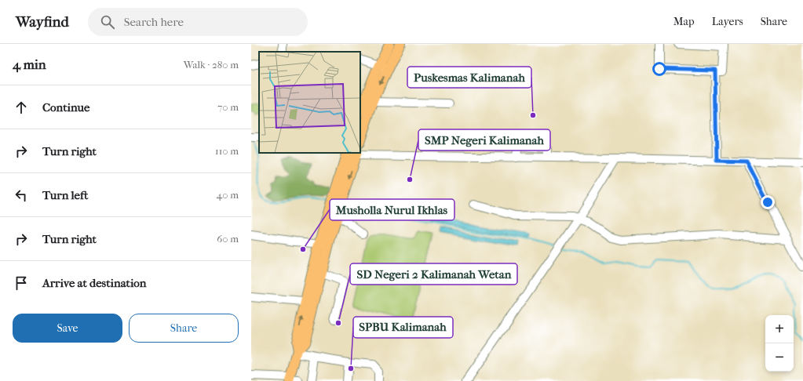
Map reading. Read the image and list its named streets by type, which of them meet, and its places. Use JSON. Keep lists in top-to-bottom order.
{
  "places": [
    "Puskesmas Kalimanah",
    "SMP Negeri Kalimanah",
    "Musholla Nurul Ikhlas",
    "SD Negeri 2 Kalimanah Wetan",
    "SPBU Kalimanah"
  ],
  "page": {
    "header": "Wayfind",
    "search": "Search here",
    "nav": ["Map", "Layers", "Share"],
    "heading": ["4 min", "Walk · 280 m"],
    "list": [
      ["Continue", "70 m"],
      ["Turn right", "110 m"],
      ["Turn left", "40 m"],
      ["Turn right", "60 m"],
      "Arrive at destination"
    ],
    "buttons": ["Save", "Share"],
    "map_buttons": ["+", "−"]
  }
}
